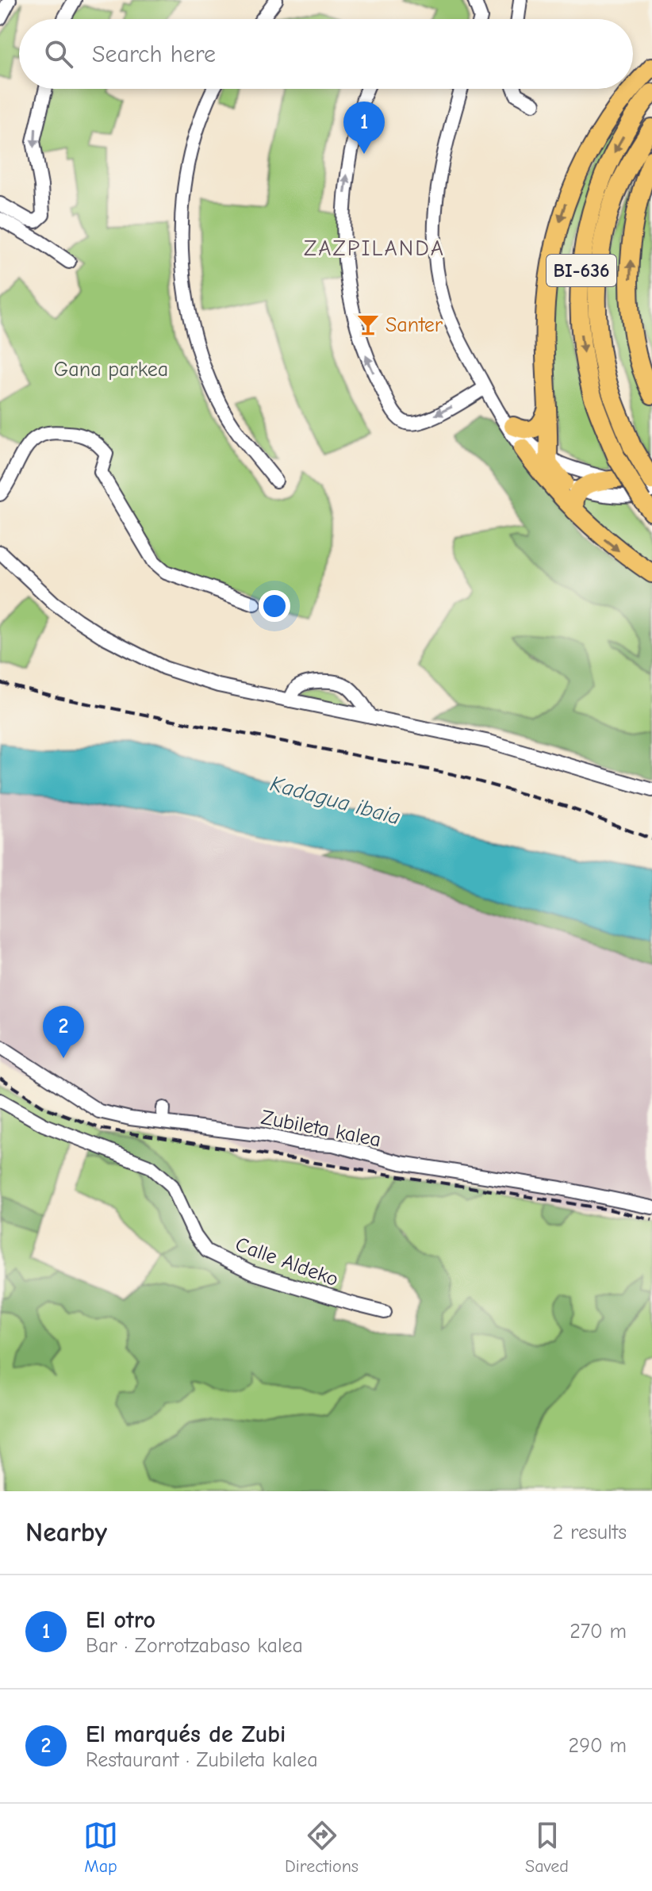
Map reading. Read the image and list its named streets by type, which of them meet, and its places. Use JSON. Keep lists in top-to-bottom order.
{
  "streets": {
    "highway": ["BI-636"],
    "street": ["Zubileta kalea", "Calle Aldeko"]
  },
  "districts": ["ZAZPILANDA"],
  "water": ["Kadagua ibaia"],
  "parks": ["Gana parkea"],
  "places": {
    "bar": ["Santer"]
  },
  "page": {
    "search": "Search here",
    "pins": ["1", "2"],
    "heading": ["Nearby", "2 results"],
    "list": [
      {
        "mark": "1",
        "name": "El otro",
        "note": "Bar · Zorrotzabaso kalea",
        "value": "270 m"
      },
      {
        "mark": "2",
        "name": "El marqués de Zubi",
        "note": "Restaurant · Zubileta kalea",
        "value": "290 m"
      }
    ],
    "nav": ["Map", "Directions", "Saved"]
  }
}
